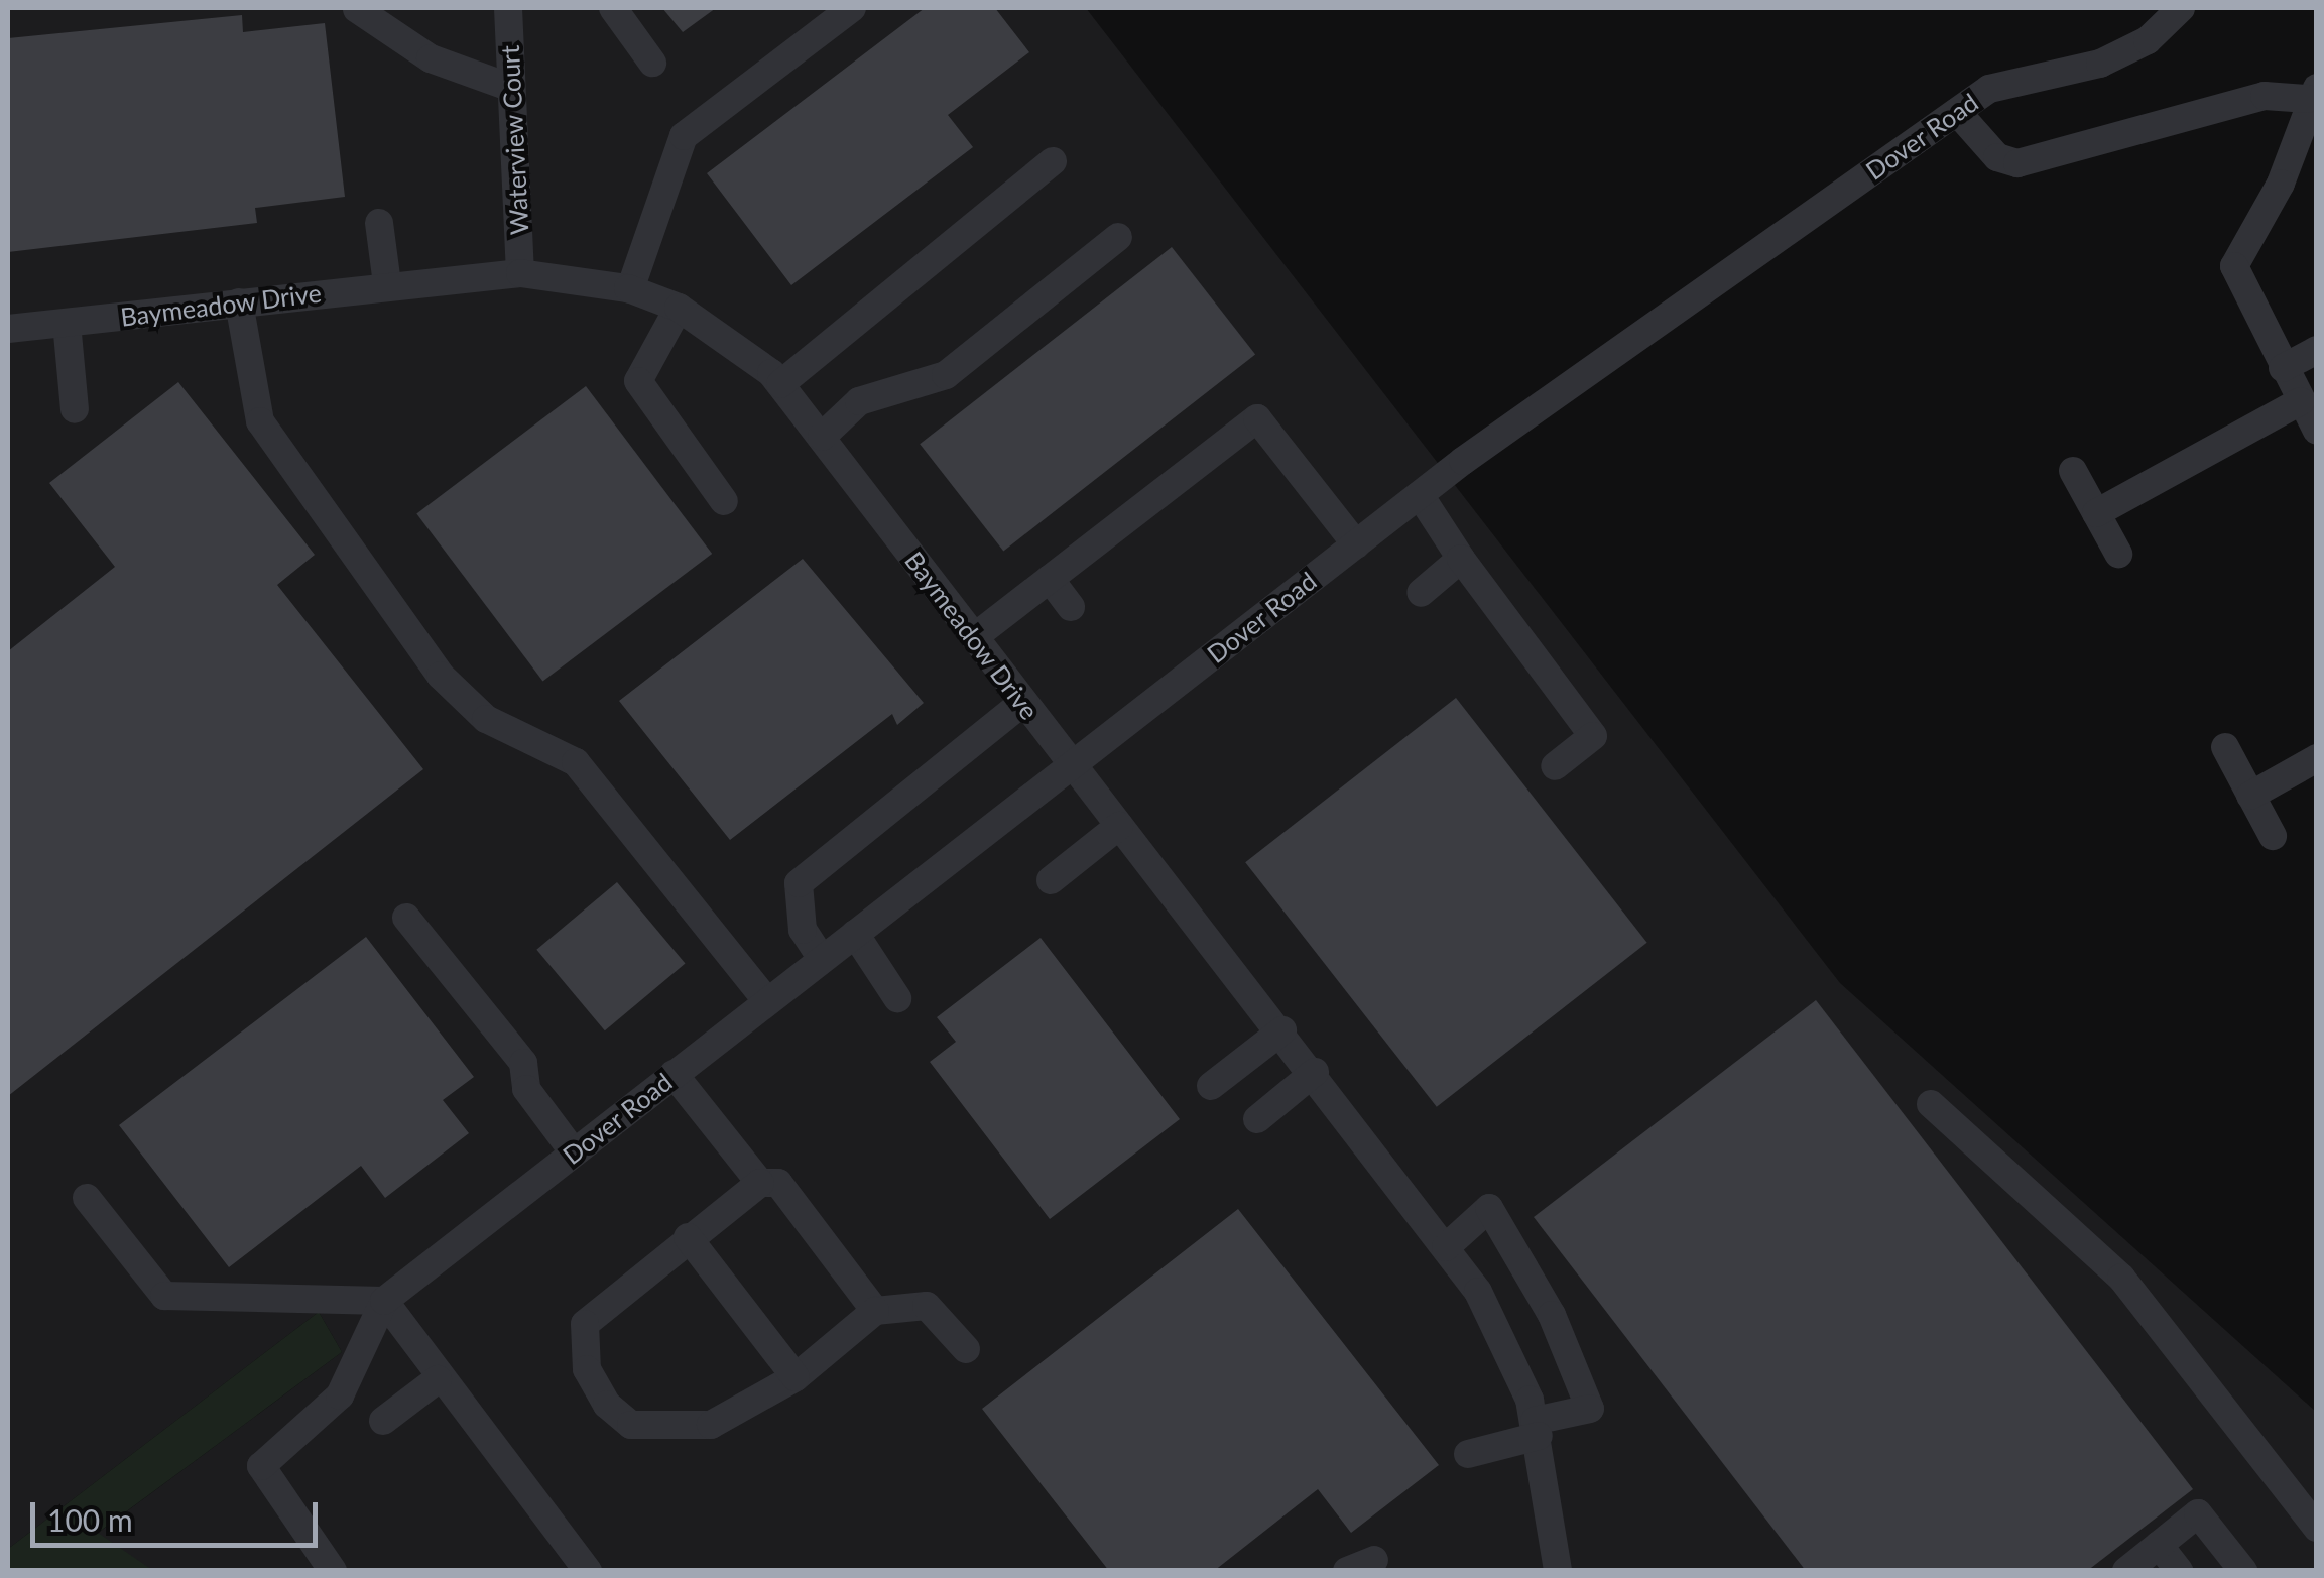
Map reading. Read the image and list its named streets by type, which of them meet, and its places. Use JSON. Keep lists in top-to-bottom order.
{
  "streets": {
    "street": ["Dover Road", "Waterview Court", "Baymeadow Drive"]
  },
  "crossings": [
    ["Dover Road", "Baymeadow Drive"],
    ["Waterview Court", "Baymeadow Drive"]
  ],
  "scale_bar": "100 m"
}
